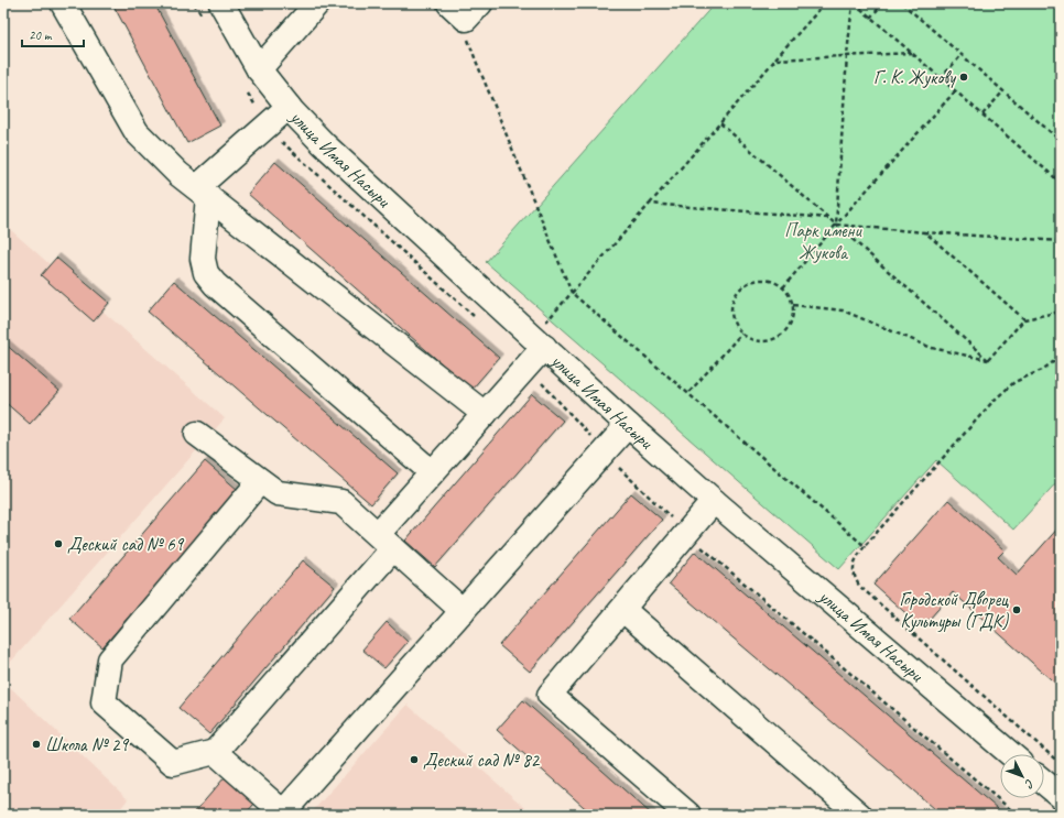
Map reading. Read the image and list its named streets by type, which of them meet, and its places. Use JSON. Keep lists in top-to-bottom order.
{
  "streets": {
    "street": ["улица Имая Насыри"]
  },
  "parks": ["Парк имени Жукова"],
  "places": [
    "Г. К. Жукову",
    "Деский сад № 69",
    "Городской Дворец Культуры (ГДК)",
    "Школа № 29",
    "Деский сад № 82"
  ],
  "scale_bar": "20 m",
  "north": "bottom right"
}
